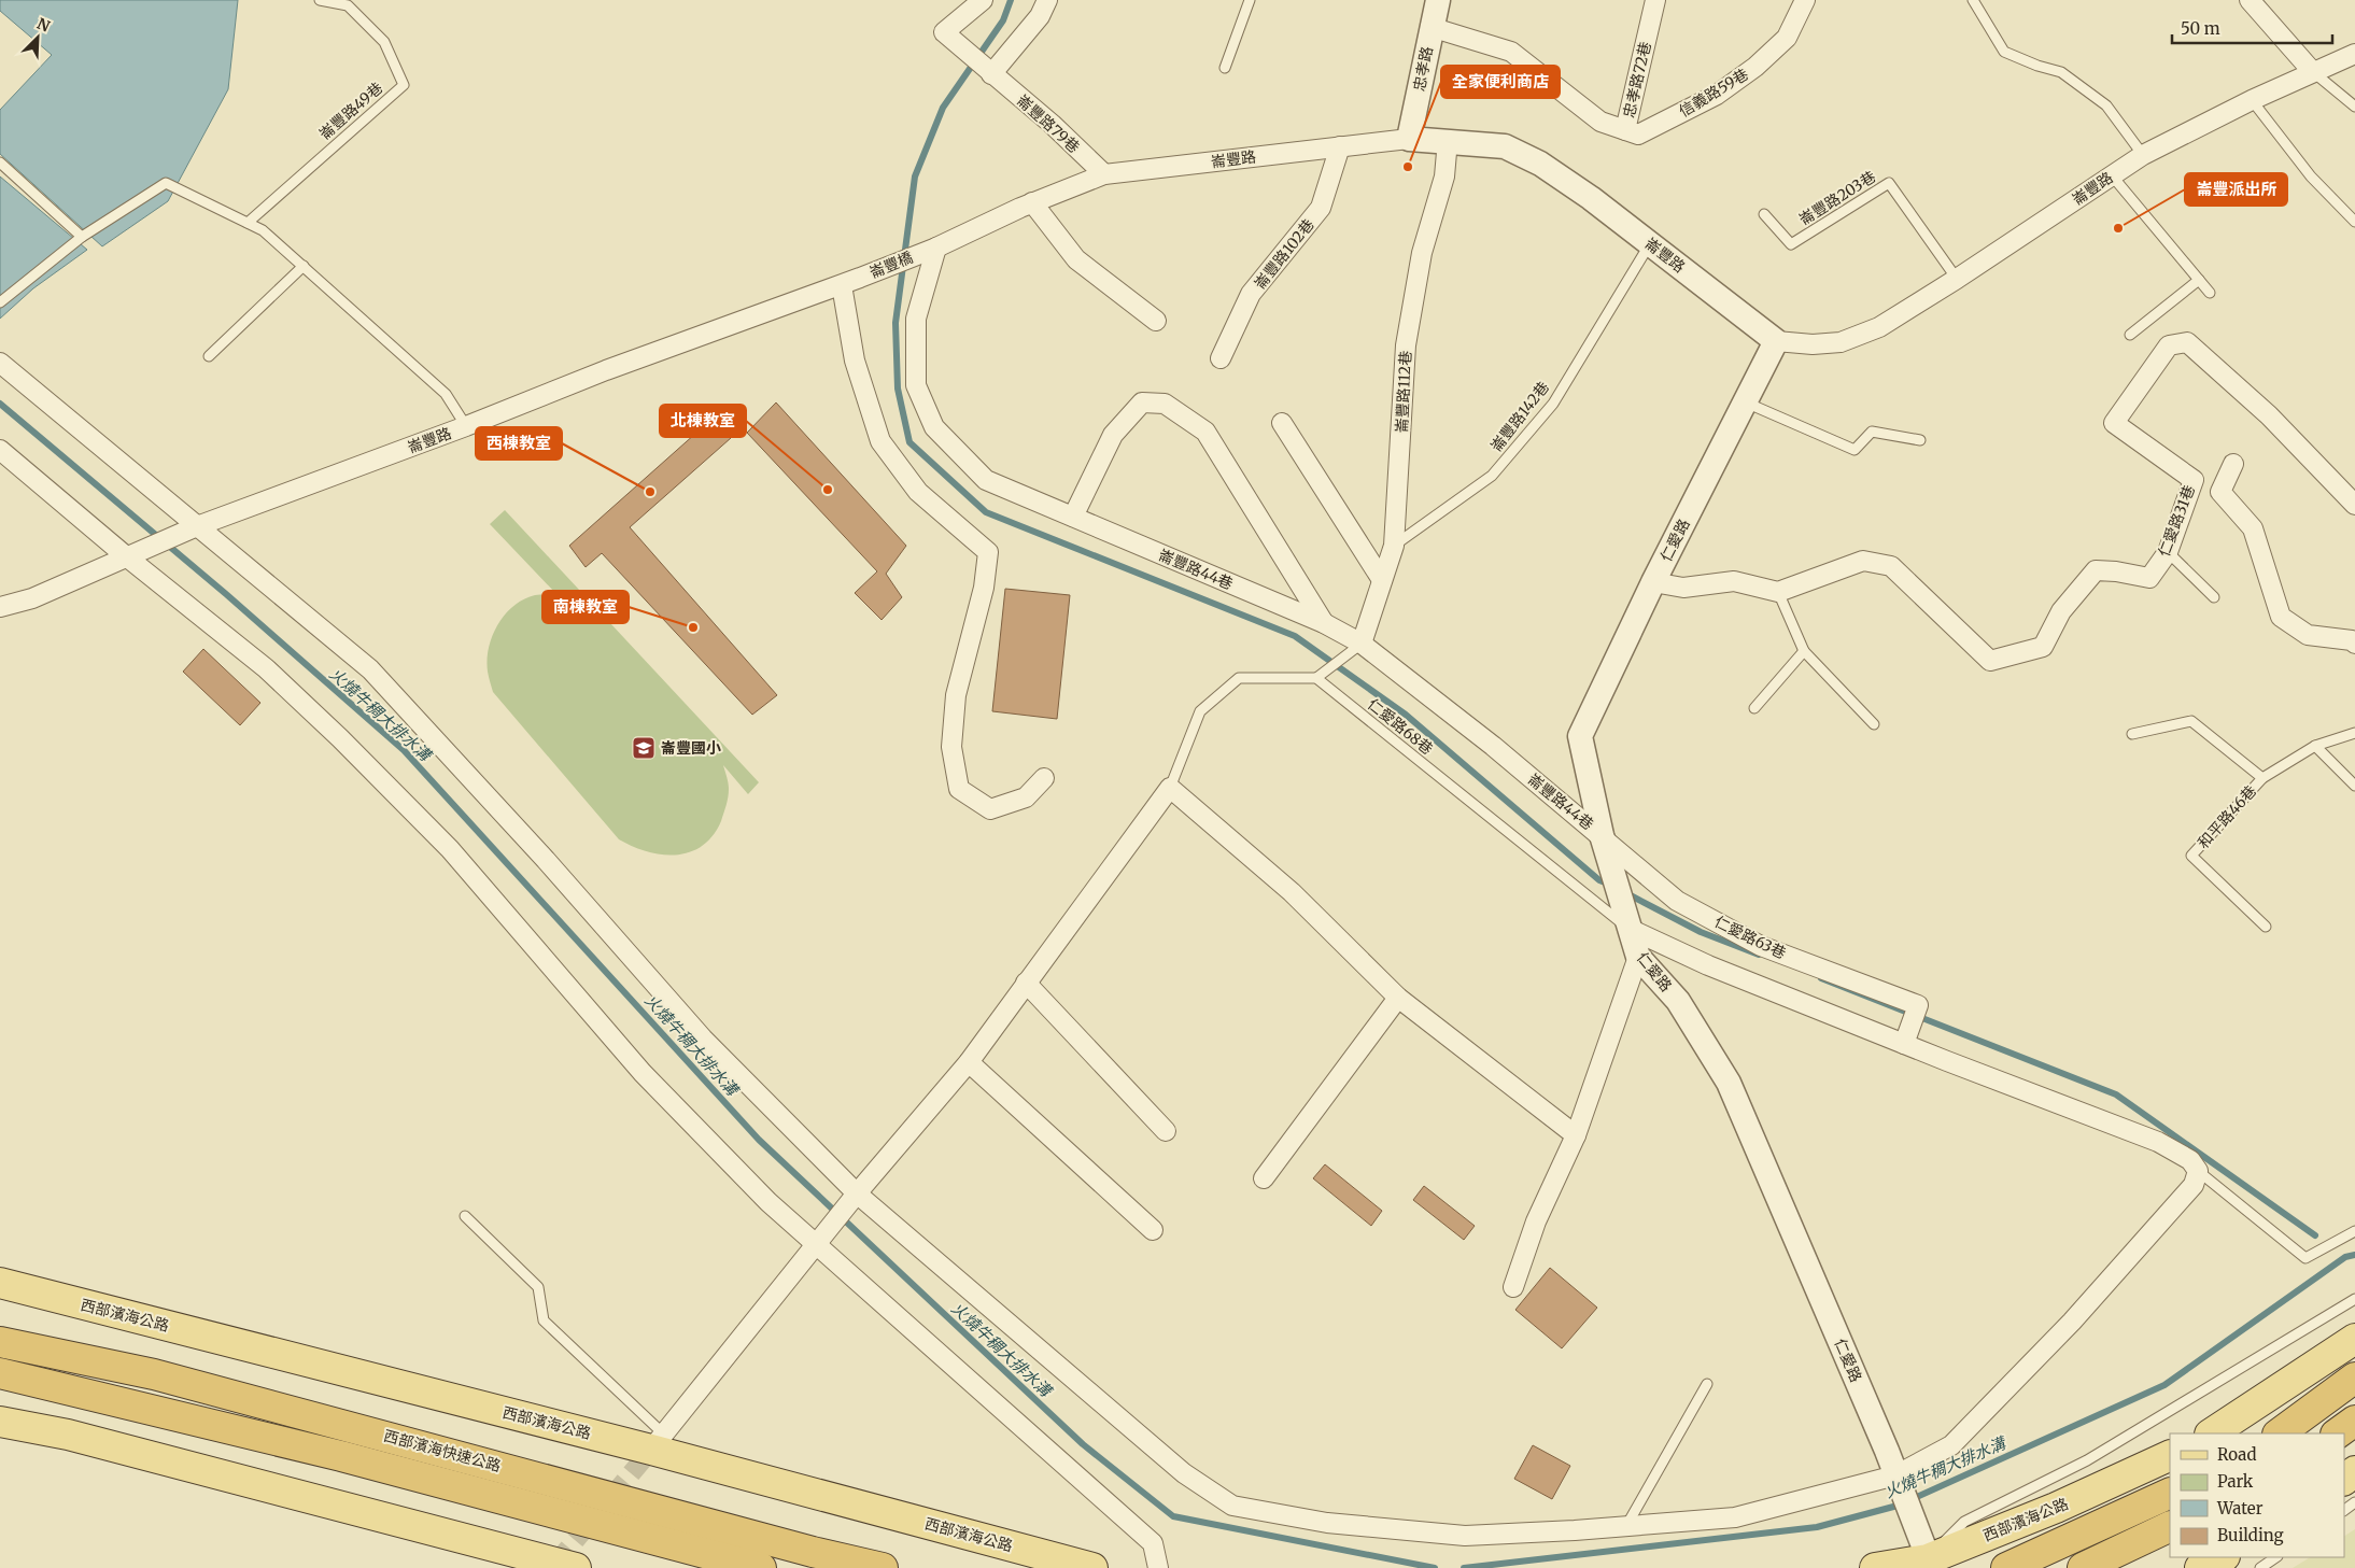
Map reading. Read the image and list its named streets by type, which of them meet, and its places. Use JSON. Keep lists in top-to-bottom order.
{
  "streets": {
    "highway": ["西部濱海快速公路"],
    "main road": ["西部濱海公路"],
    "street": [
      "忠孝路",
      "忠孝路72巷",
      "信義路59巷",
      "崙豐路79巷",
      "崙豐路",
      "崙豐路102巷",
      "崙豐橋",
      "崙豐路112巷",
      "仁愛路31巷",
      "仁愛路",
      "崙豐路44巷",
      "仁愛路63巷"
    ],
    "lane": [
      "崙豐路49巷",
      "崙豐路203巷",
      "崙豐路142巷",
      "仁愛路68巷",
      "和平路46巷"
    ]
  },
  "crossings": [
    ["忠孝路", "忠孝路72巷"],
    ["忠孝路", "崙豐路"],
    ["忠孝路72巷", "信義路59巷"],
    ["崙豐路79巷", "崙豐路"],
    ["崙豐路", "崙豐路203巷"],
    ["崙豐路", "崙豐路102巷"],
    ["崙豐路", "崙豐橋"],
    ["崙豐路", "崙豐路112巷"],
    ["崙豐路", "崙豐路142巷"],
    ["崙豐路", "仁愛路"],
    ["崙豐路", "崙豐路44巷"],
    ["崙豐橋", "崙豐路44巷"],
    ["崙豐路112巷", "崙豐路142巷"],
    ["崙豐路112巷", "崙豐路44巷"],
    ["仁愛路", "崙豐路44巷"],
    ["仁愛路", "仁愛路68巷"],
    ["仁愛路", "仁愛路63巷"],
    ["仁愛路", "西部濱海公路"],
    ["崙豐路44巷", "仁愛路63巷"]
  ],
  "water": ["火燒牛稠大排水溝"],
  "places": {
    "other": [
      "全家便利商店",
      "崙豐派出所",
      "北棟教室",
      "西棟教室",
      "南棟教室"
    ],
    "school or university": ["崙豐國小"]
  },
  "legend": [
    "Road",
    "Park",
    "Water",
    "Building"
  ],
  "scale_bar": "50 m",
  "north": "top right"
}
